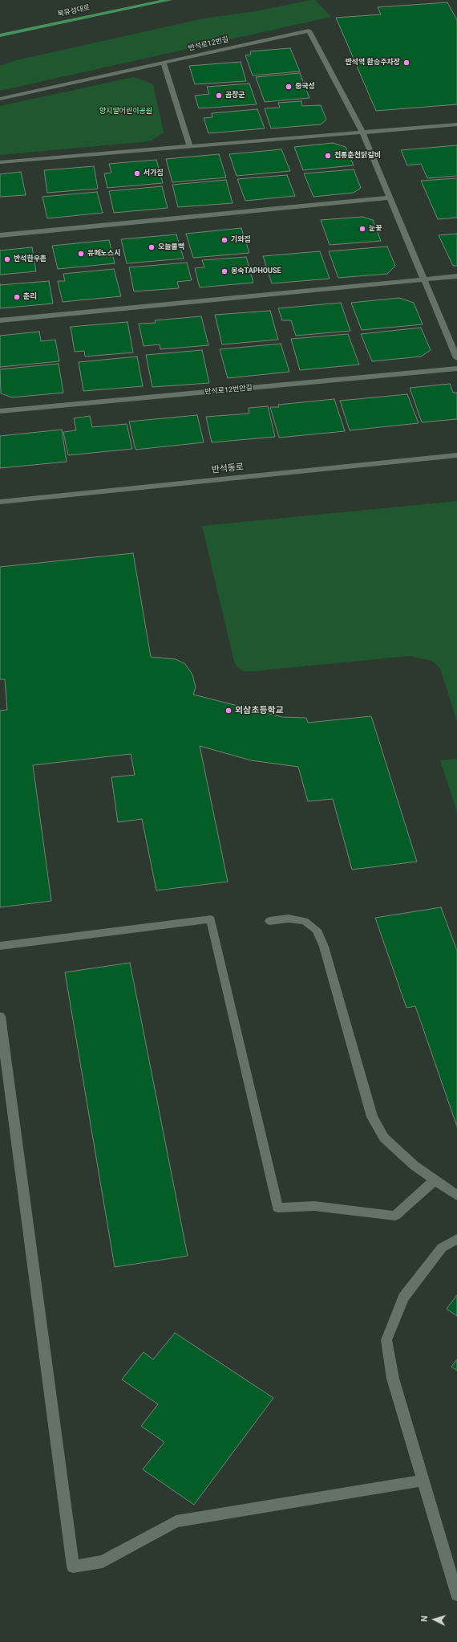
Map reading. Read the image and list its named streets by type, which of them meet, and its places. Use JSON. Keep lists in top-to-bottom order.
{
  "streets": {
    "main road": ["북유성대로"],
    "street": ["반석로12번길", "반석로12번안길", "반석동로"]
  },
  "parks": ["양지말어린이공원"],
  "places": [
    "반석역 환승주차장",
    "중국성",
    "곱창군",
    "전통춘천닭갈비",
    "서가집",
    "눈꽃",
    "기와집",
    "오늘불백",
    "유메노스시",
    "반석한우촌",
    "봉숙TAPHOUSE",
    "춘리",
    "외삼초등학교"
  ],
  "north": "left"
}
